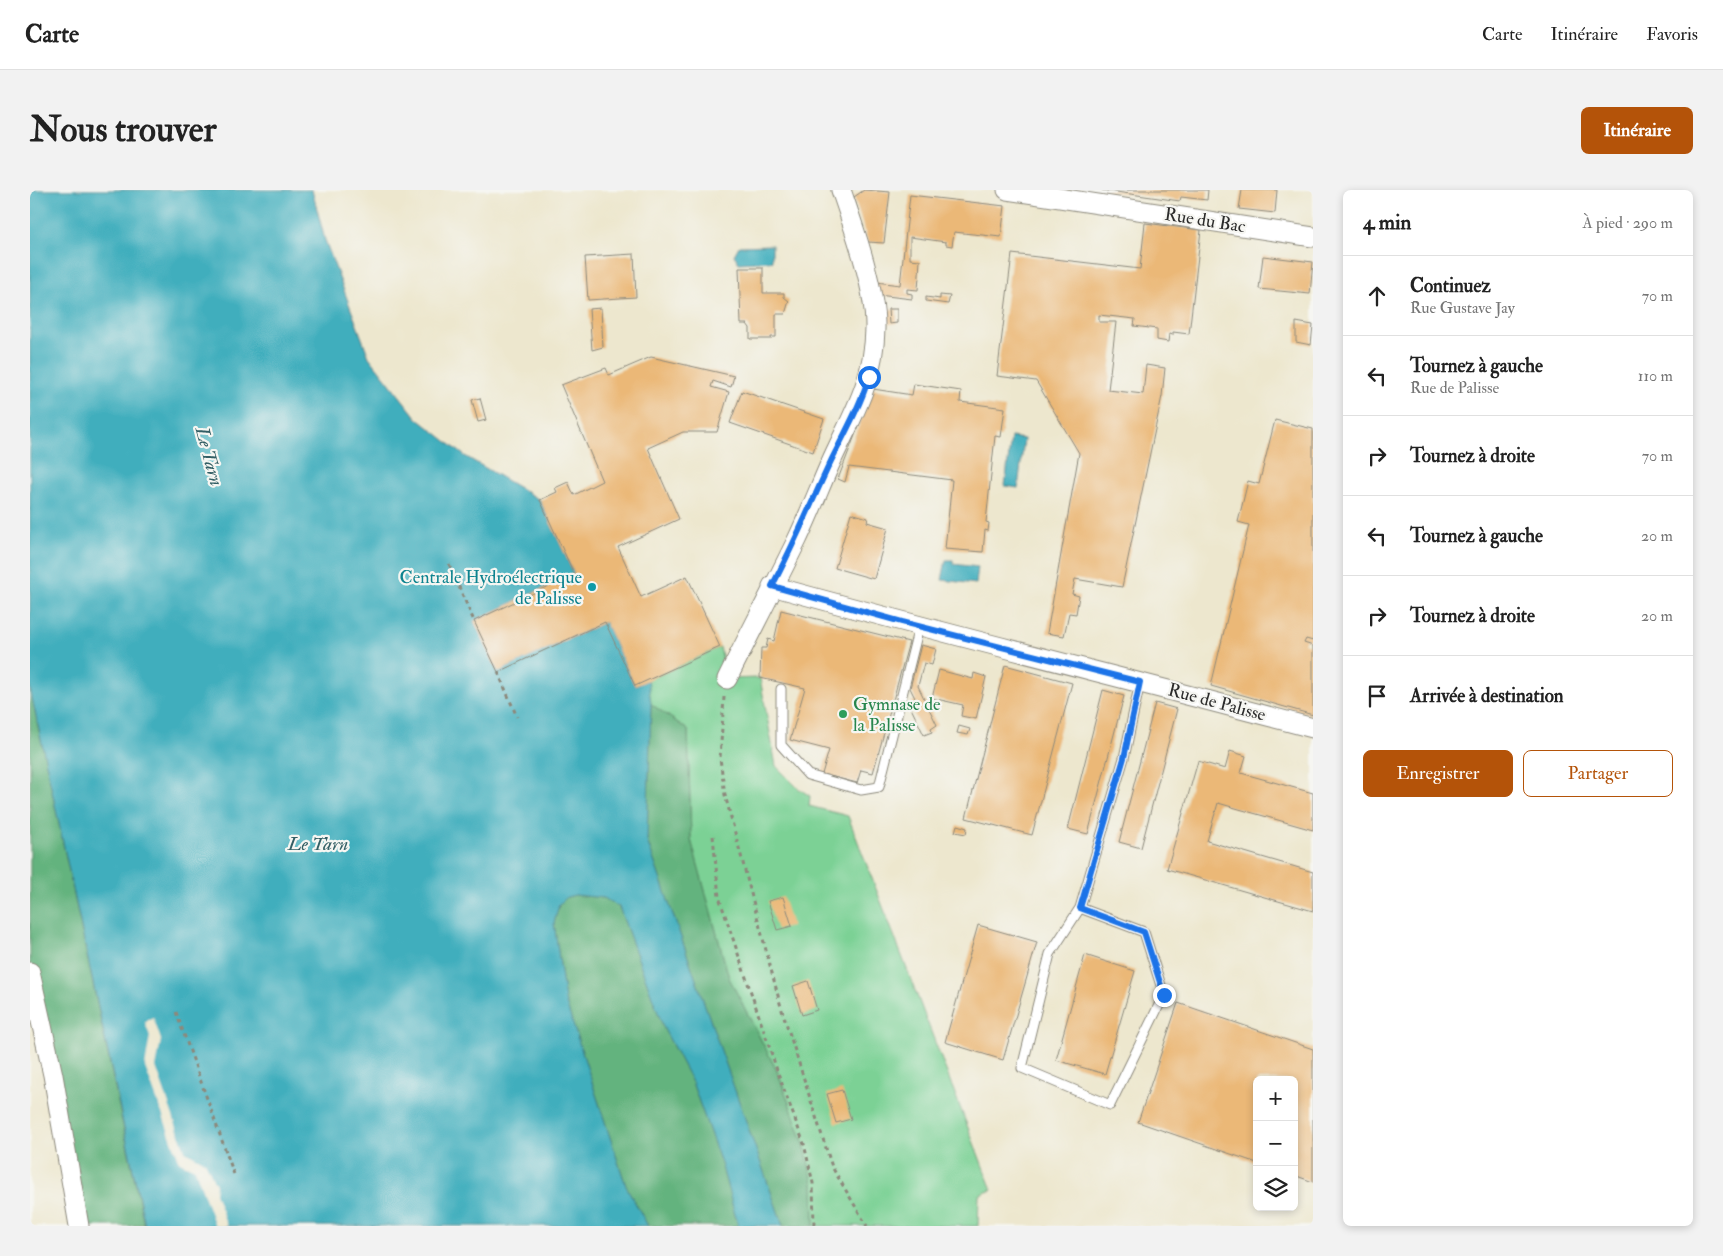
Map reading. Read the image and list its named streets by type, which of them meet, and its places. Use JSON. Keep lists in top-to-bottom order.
{
  "streets": {
    "street": ["Rue du Bac", "Rue de Palisse"]
  },
  "water": ["Le Tarn"],
  "places": ["Centrale Hydroélectrique de Palisse", "Gymnase de la Palisse"],
  "page": {
    "header": "Carte",
    "nav": ["Carte", "Itinéraire", "Favoris"],
    "buttons": [
      "Itinéraire",
      ["Enregistrer", "Partager"]
    ],
    "title": "Nous trouver",
    "heading": ["4 min", "À pied · 290 m"],
    "list": [
      ["Continuez", "Rue Gustave Jay", "70 m"],
      ["Tournez à gauche", "Rue de Palisse", "110 m"],
      ["Tournez à droite", "70 m"],
      ["Tournez à gauche", "20 m"],
      ["Tournez à droite", "20 m"],
      "Arrivée à destination"
    ],
    "map_buttons": ["+", "−"]
  }
}
